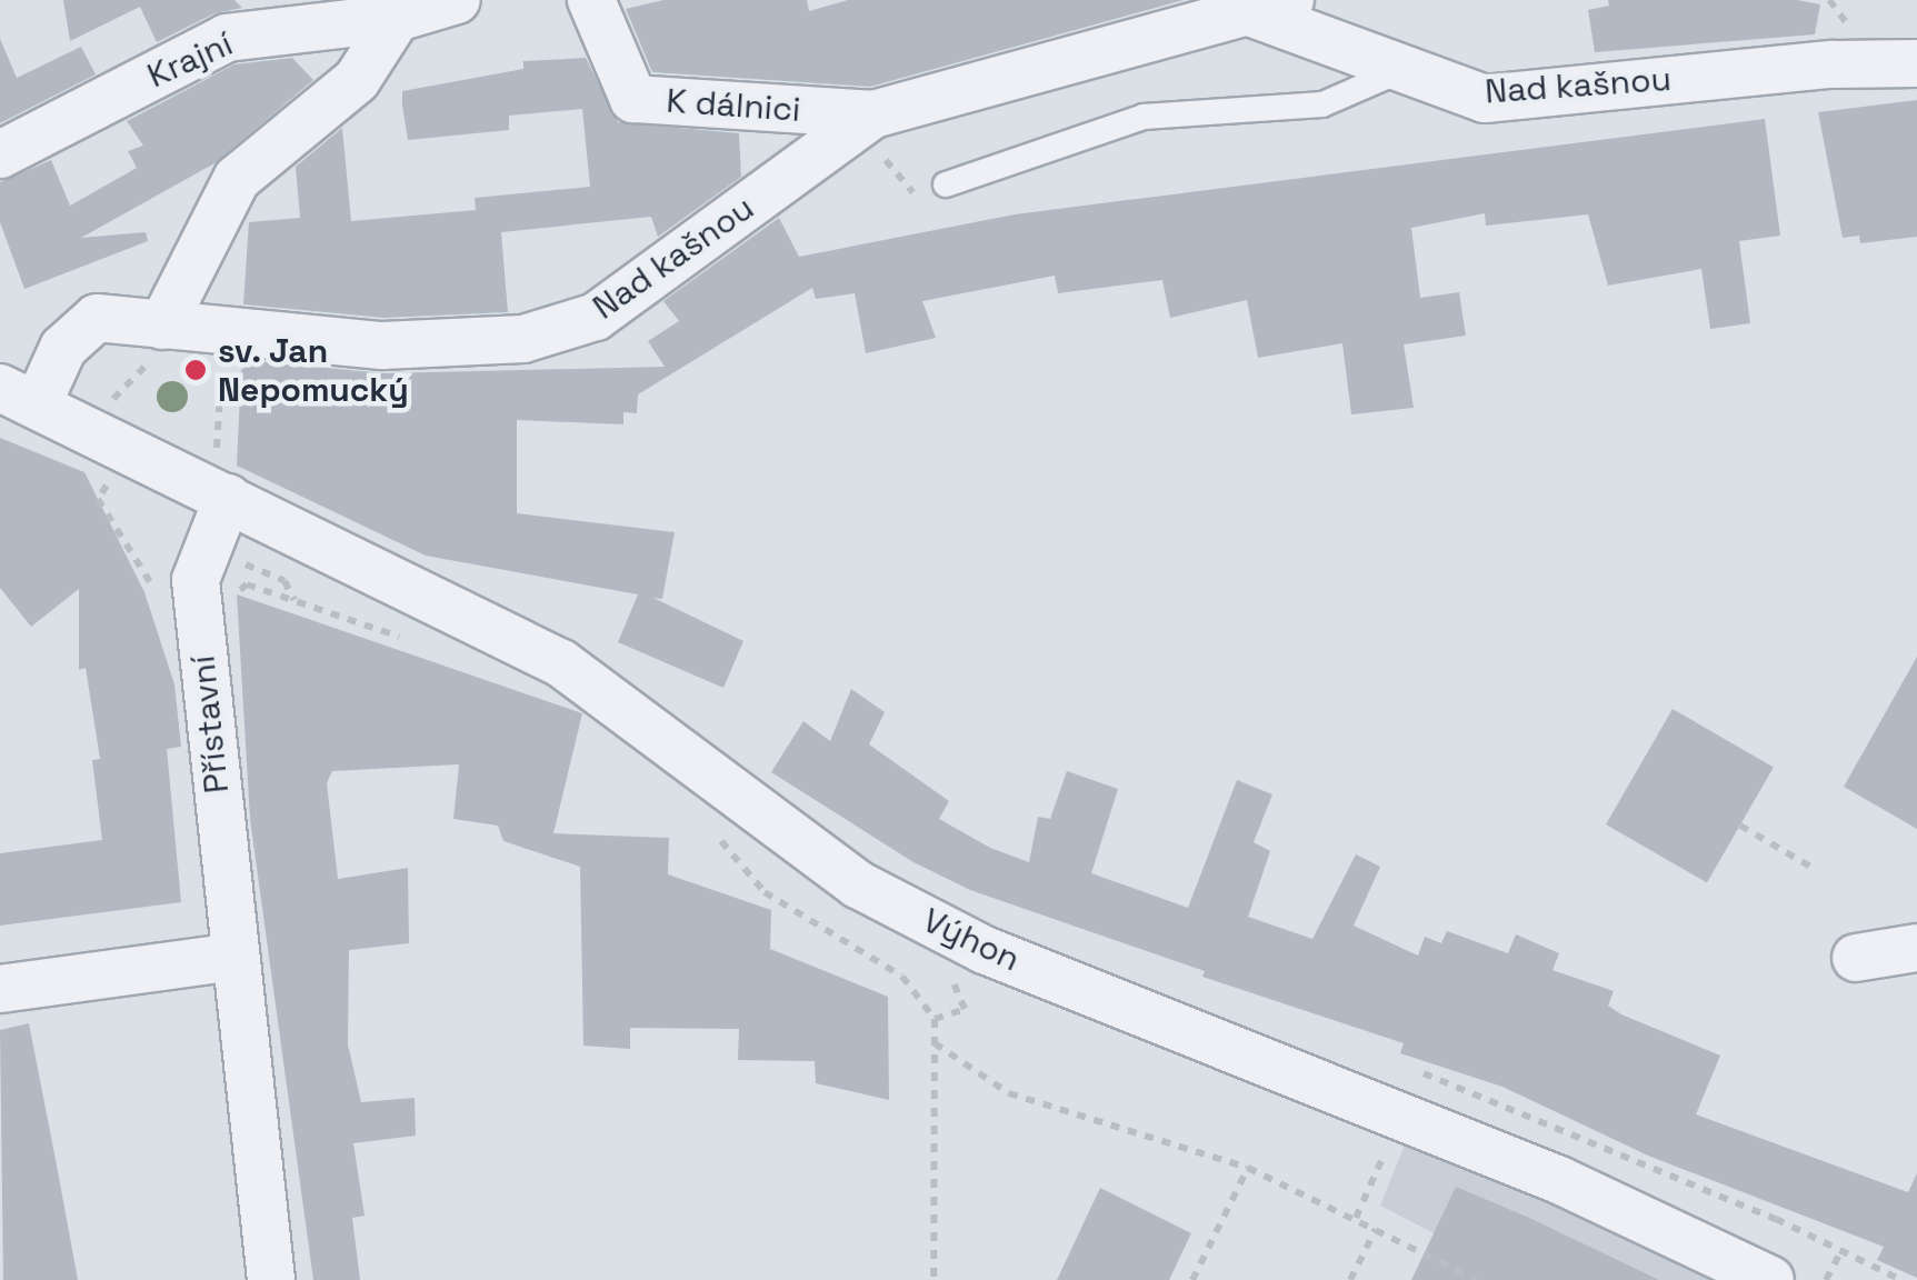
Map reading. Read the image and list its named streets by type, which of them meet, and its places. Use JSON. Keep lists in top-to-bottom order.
{
  "streets": {
    "street": [
      "Krajní",
      "Nad kašnou",
      "K dálnici",
      "Přístavní",
      "Výhon"
    ]
  },
  "crossings": [
    ["Nad kašnou", "K dálnici"],
    ["Nad kašnou", "Výhon"],
    ["Přístavní", "Výhon"]
  ],
  "places": ["sv. Jan Nepomucký"]
}
